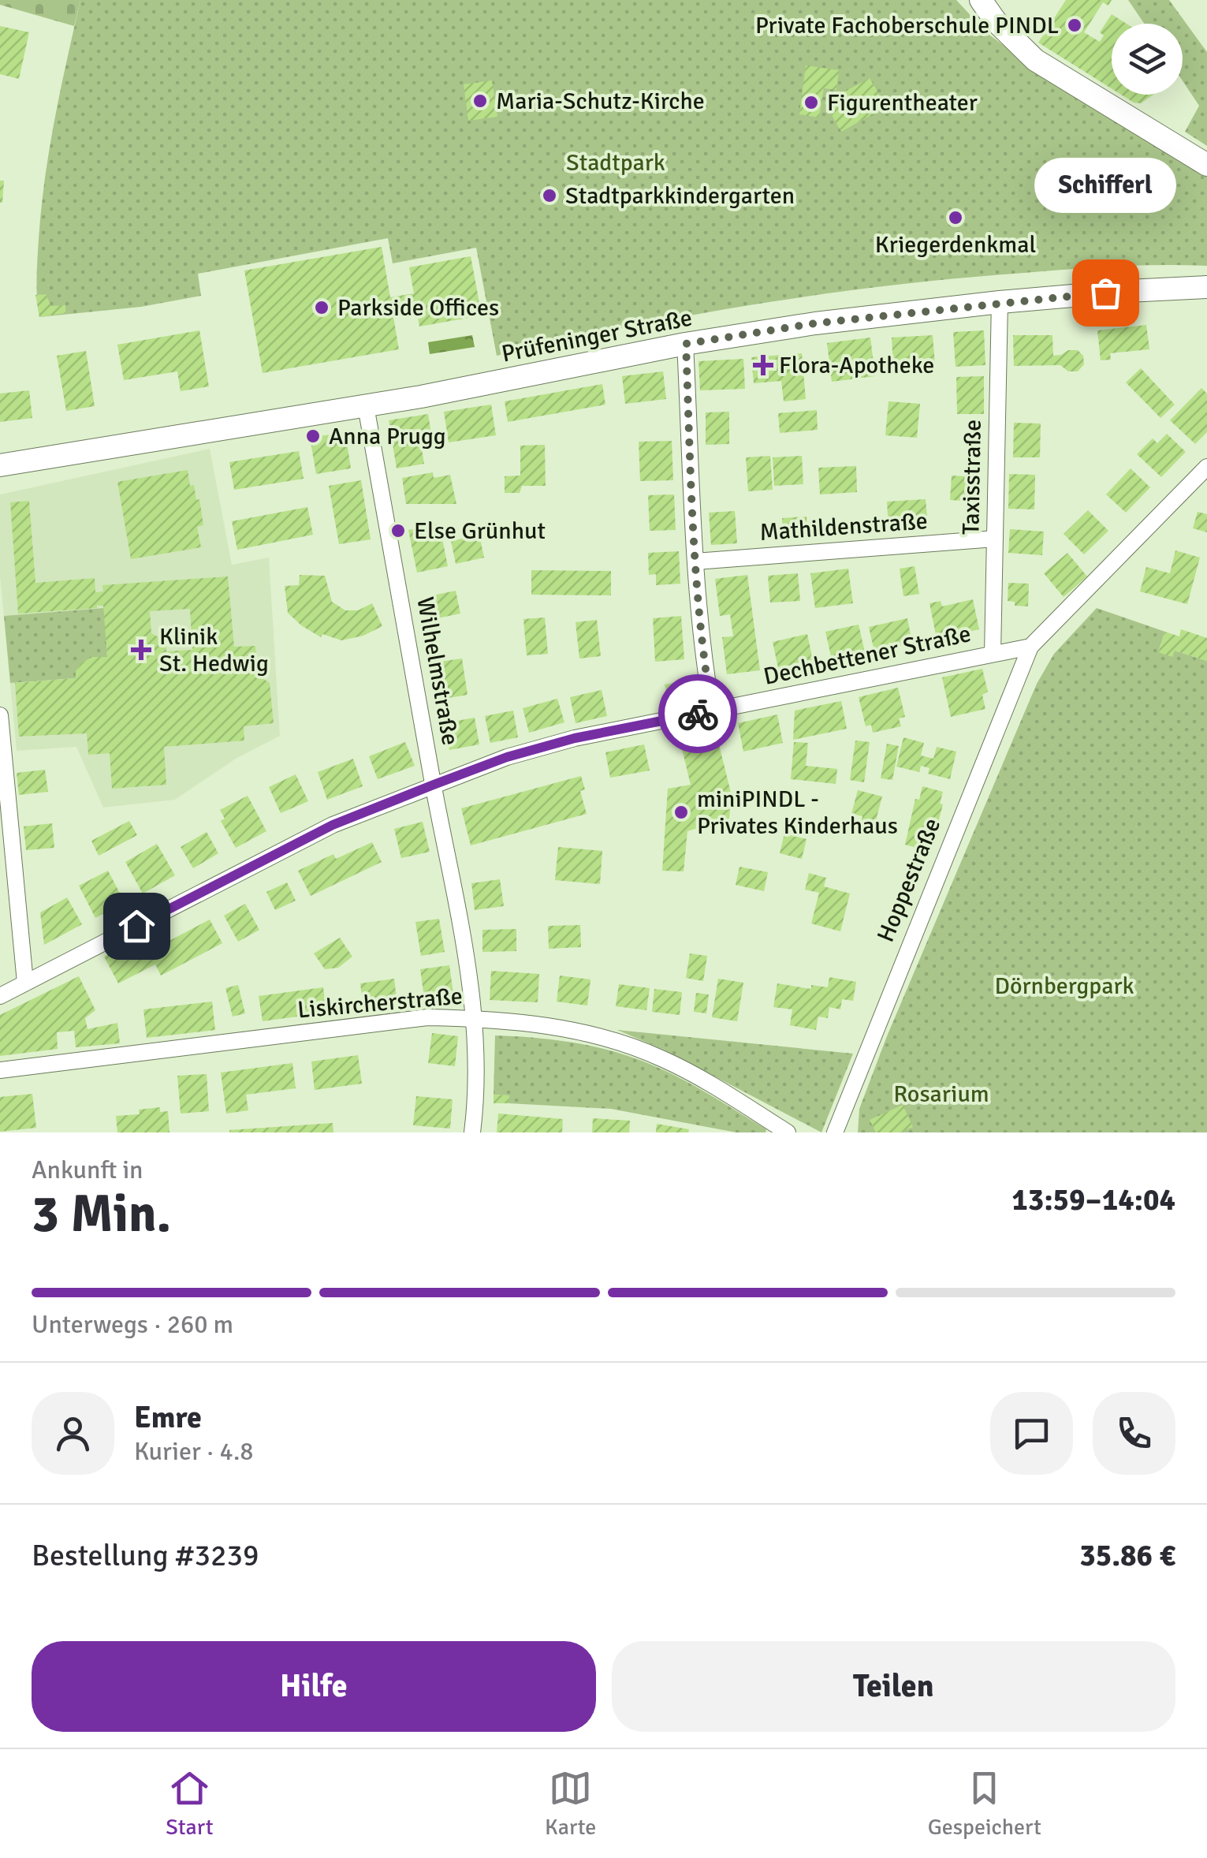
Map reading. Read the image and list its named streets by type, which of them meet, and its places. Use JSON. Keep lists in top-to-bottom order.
{
  "streets": {
    "street": [
      "Prüfeninger Straße",
      "Taxisstraße",
      "Mathildenstraße",
      "Dechbettener Straße",
      "Wilhelmstraße",
      "Hoppestraße",
      "Liskircherstraße"
    ]
  },
  "crossings": [
    ["Prüfeninger Straße", "Taxisstraße"],
    ["Prüfeninger Straße", "Wilhelmstraße"],
    ["Taxisstraße", "Mathildenstraße"],
    ["Taxisstraße", "Dechbettener Straße"],
    ["Dechbettener Straße", "Wilhelmstraße"],
    ["Dechbettener Straße", "Hoppestraße"],
    ["Wilhelmstraße", "Liskircherstraße"]
  ],
  "parks": ["Stadtpark", "Dörnbergpark", "Rosarium"],
  "places": {
    "other": [
      "Private Fachoberschule PINDL",
      "Maria-Schutz-Kirche",
      "Figurentheater",
      "Stadtparkkindergarten",
      "Kriegerdenkmal",
      "Schifferl",
      "Parkside Offices",
      "Anna Prugg",
      "Else Grünhut",
      "miniPINDL - Privates Kinderhaus"
    ],
    "health": ["Flora-Apotheke", "Klinik St. Hedwig"]
  },
  "page": {
    "bubble": "Schifferl",
    "heading": ["3 Min.", "Ankunft in", "13:59–14:04"],
    "panel": [
      "Emre",
      "Kurier · 4.8",
      "Bestellung #3239",
      "35.86 €"
    ],
    "bar": "Unterwegs · 260 m",
    "buttons": ["Hilfe", "Teilen"],
    "tabs": ["Start", "Karte", "Gespeichert"]
  }
}
